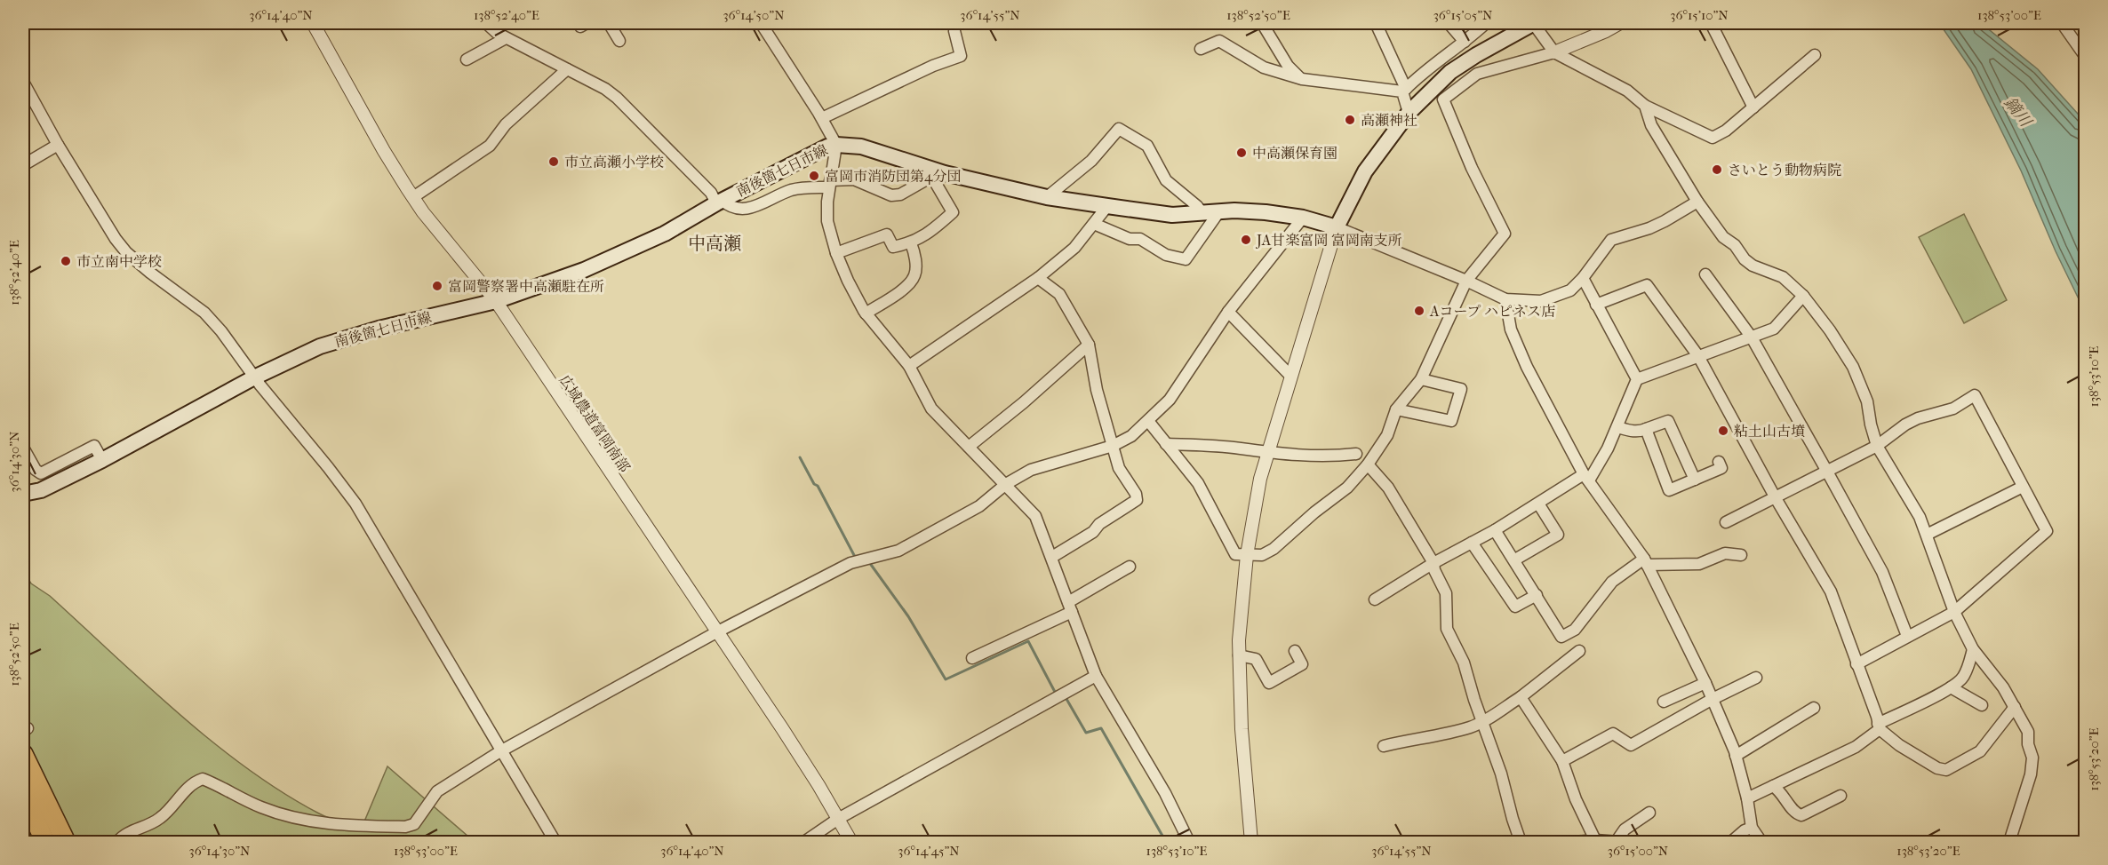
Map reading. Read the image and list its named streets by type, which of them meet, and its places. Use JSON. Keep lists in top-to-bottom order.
{
  "streets": {
    "main road": ["南後箇七日市線"],
    "street": ["広域農道富岡南部"]
  },
  "crossings": [
    ["南後箇七日市線", "広域農道富岡南部"]
  ],
  "districts": ["中高瀬"],
  "water": ["鏑川"],
  "places": [
    "高瀬神社",
    "中高瀬保育園",
    "市立高瀬小学校",
    "さいとう動物病院",
    "富岡市消防団第4分団",
    "JA甘楽富岡 富岡南支所",
    "市立南中学校",
    "富岡警察署中高瀬駐在所",
    "Aコープ ハピネス店",
    "粘土山古墳"
  ],
  "coordinates": [
    "36°14'40\"N",
    "138°52'40\"E",
    "36°14'50\"N",
    "36°14'55\"N",
    "138°52'50\"E",
    "36°15'05\"N",
    "36°15'10\"N",
    "138°53'00\"E",
    "138°53'10\"E",
    "36°14'30\"N",
    "138°53'20\"E",
    "36°14'45\"N",
    "36°15'00\"N"
  ]
}
